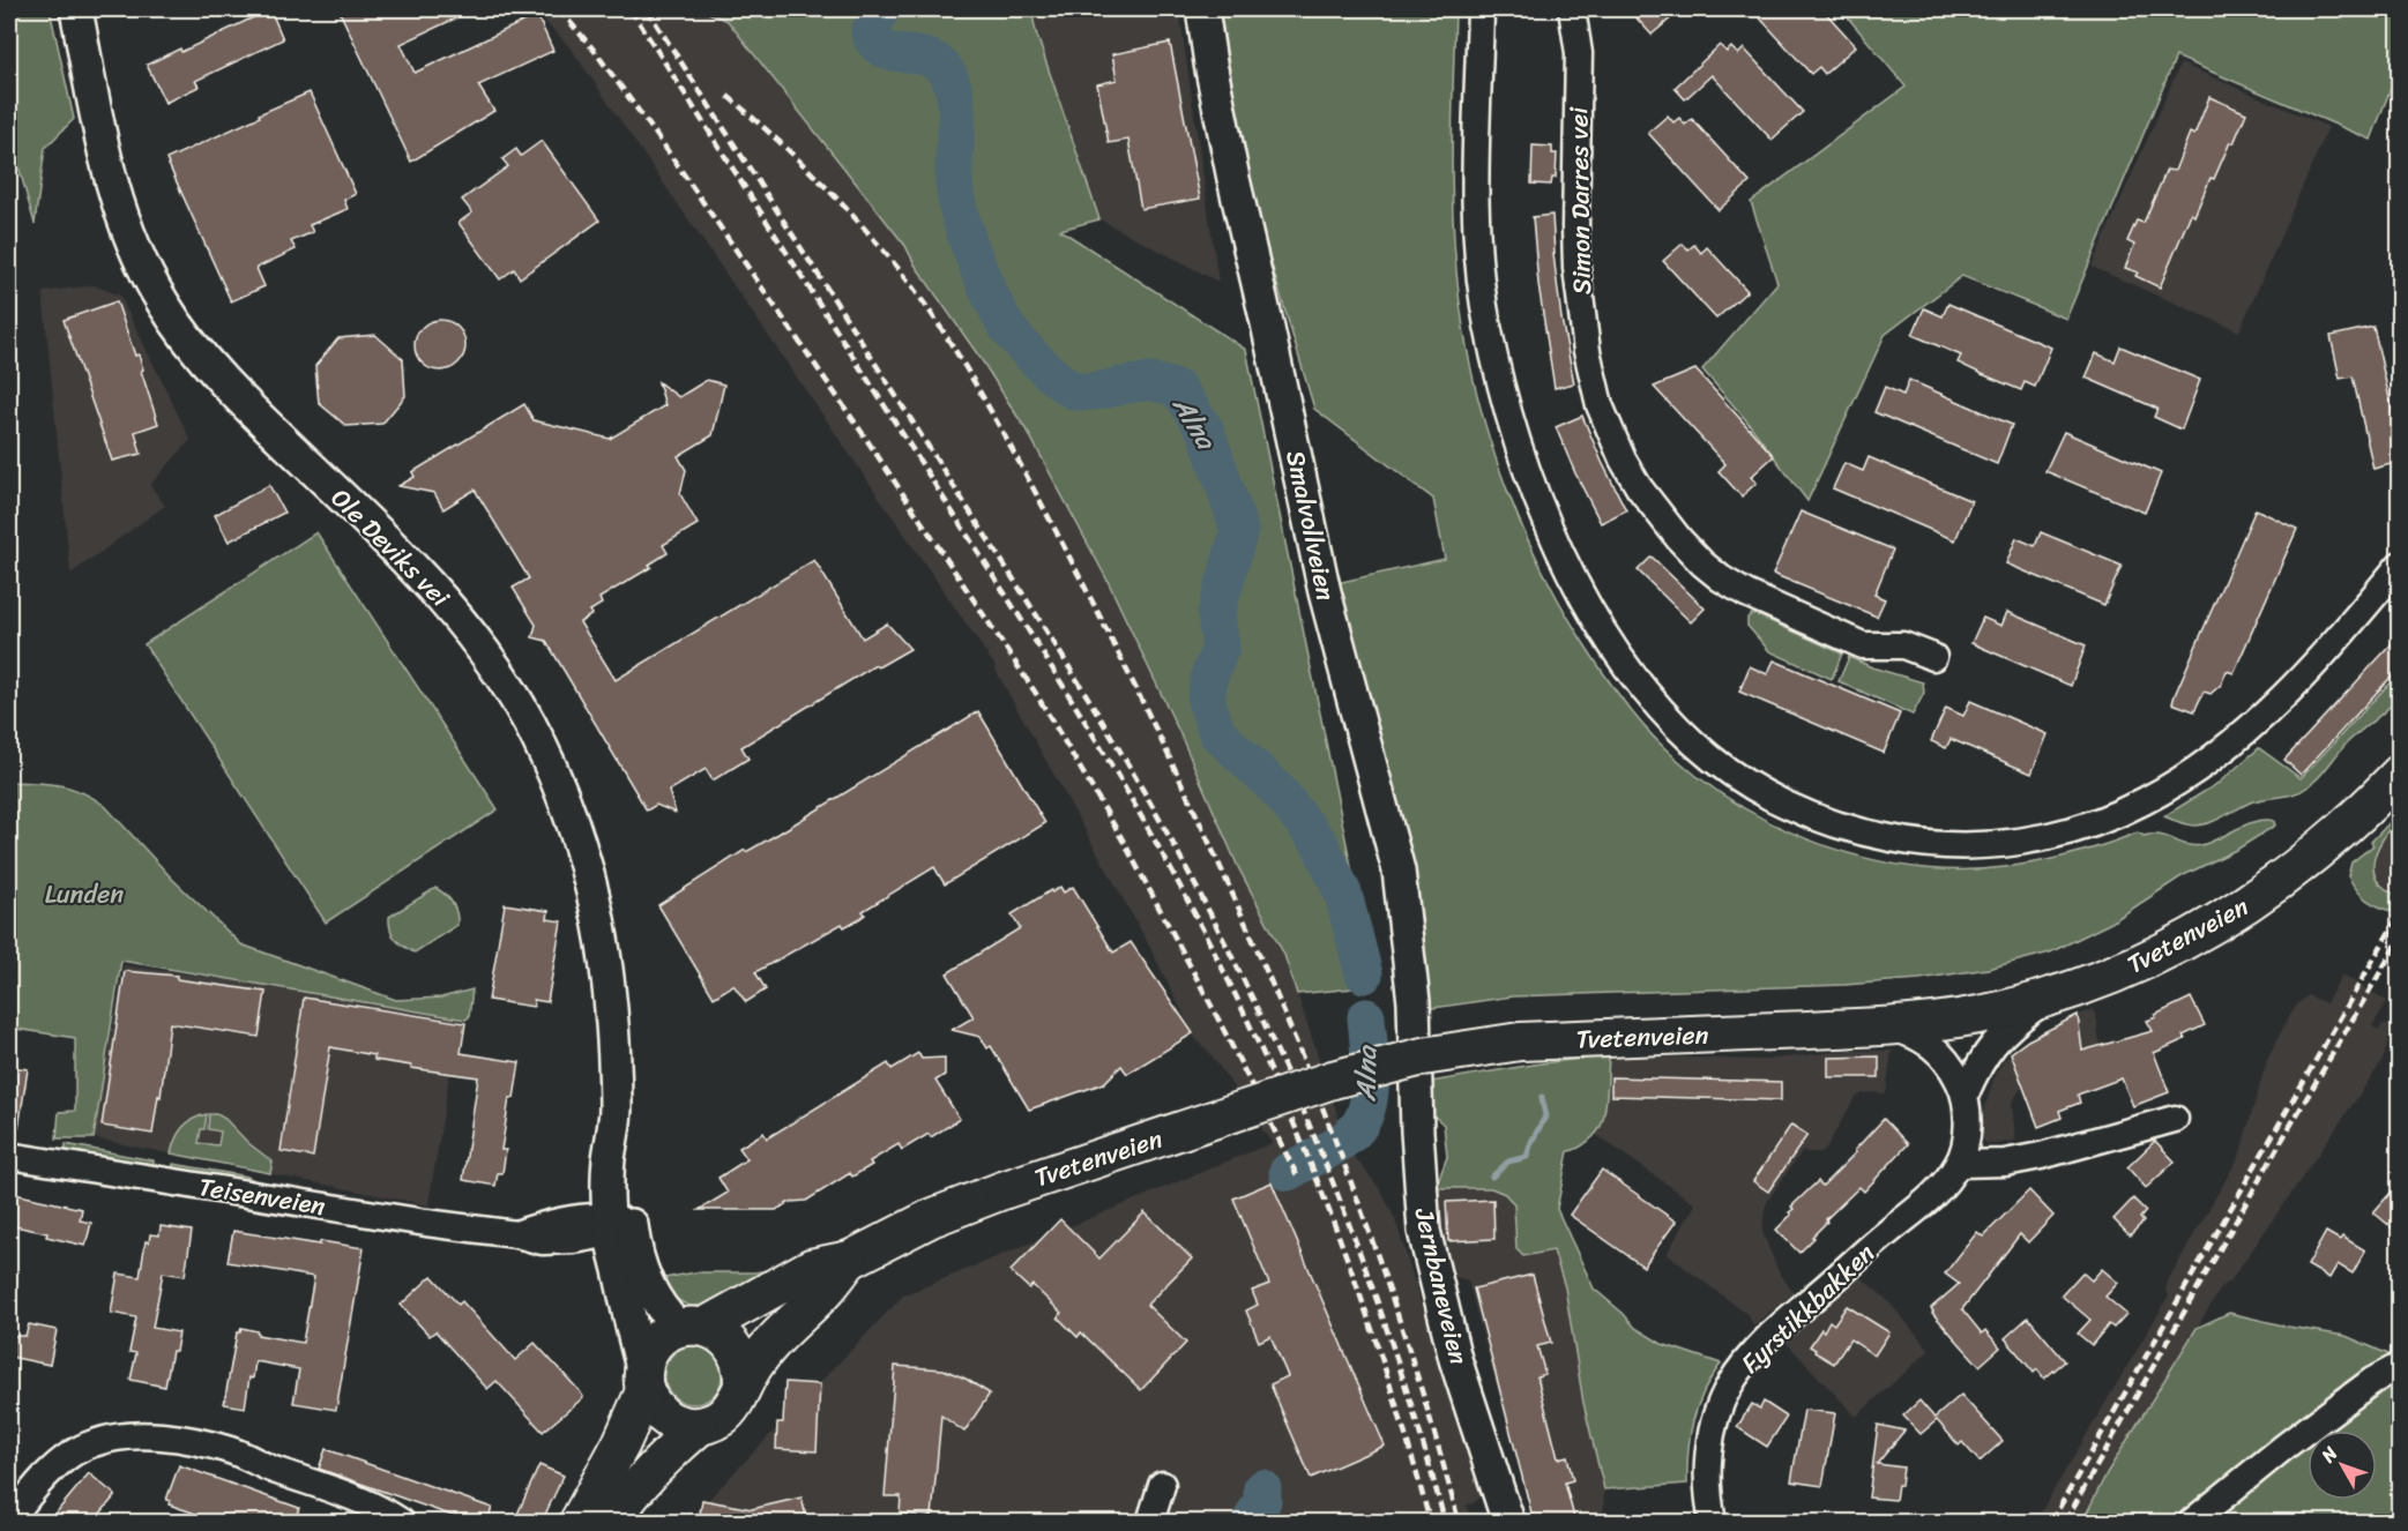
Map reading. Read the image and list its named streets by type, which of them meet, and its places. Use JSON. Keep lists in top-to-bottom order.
{
  "streets": {
    "main road": ["Tvetenveien"],
    "street": [
      "Simon Darres vei",
      "Smalvollveien",
      "Ole Deviks vei",
      "Teisenveien",
      "Jernbaneveien",
      "Fyrstikkbakken"
    ]
  },
  "crossings": [
    ["Smalvollveien", "Jernbaneveien"],
    ["Ole Deviks vei", "Tvetenveien"],
    ["Ole Deviks vei", "Teisenveien"],
    ["Tvetenveien", "Fyrstikkbakken"]
  ],
  "water": ["Alna"],
  "parks": ["Lunden"],
  "north": "top left"
}
